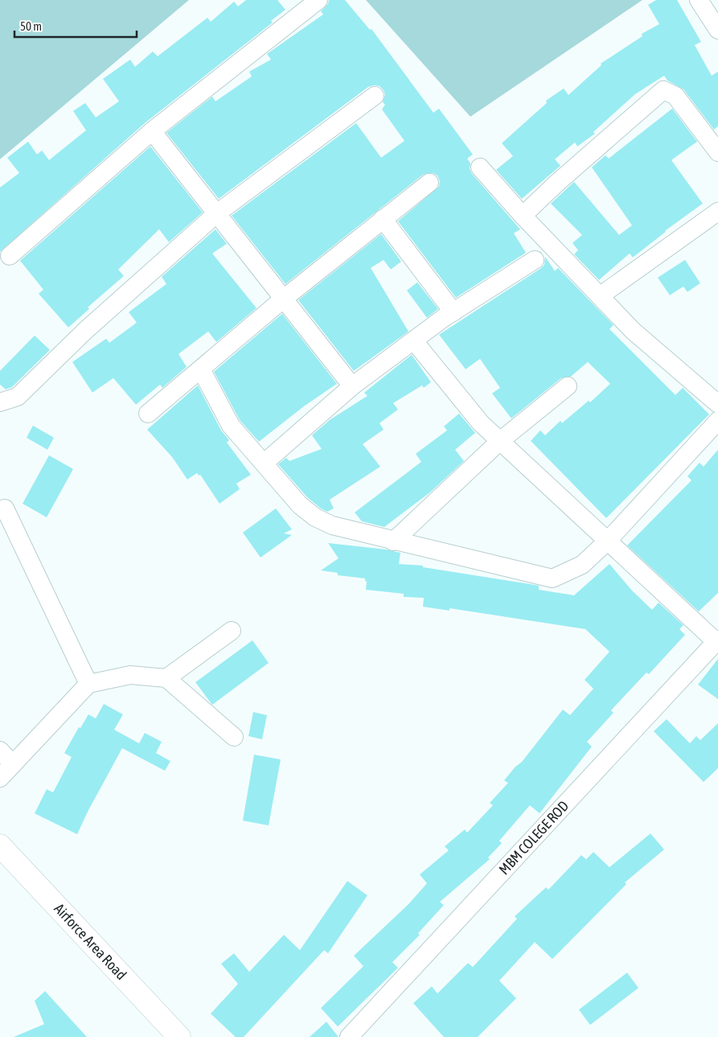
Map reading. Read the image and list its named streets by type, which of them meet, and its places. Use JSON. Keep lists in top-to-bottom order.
{
  "streets": {
    "street": ["MBM COLEGE ROD", "Airforce Area Road"]
  },
  "scale_bar": "50 m"
}
